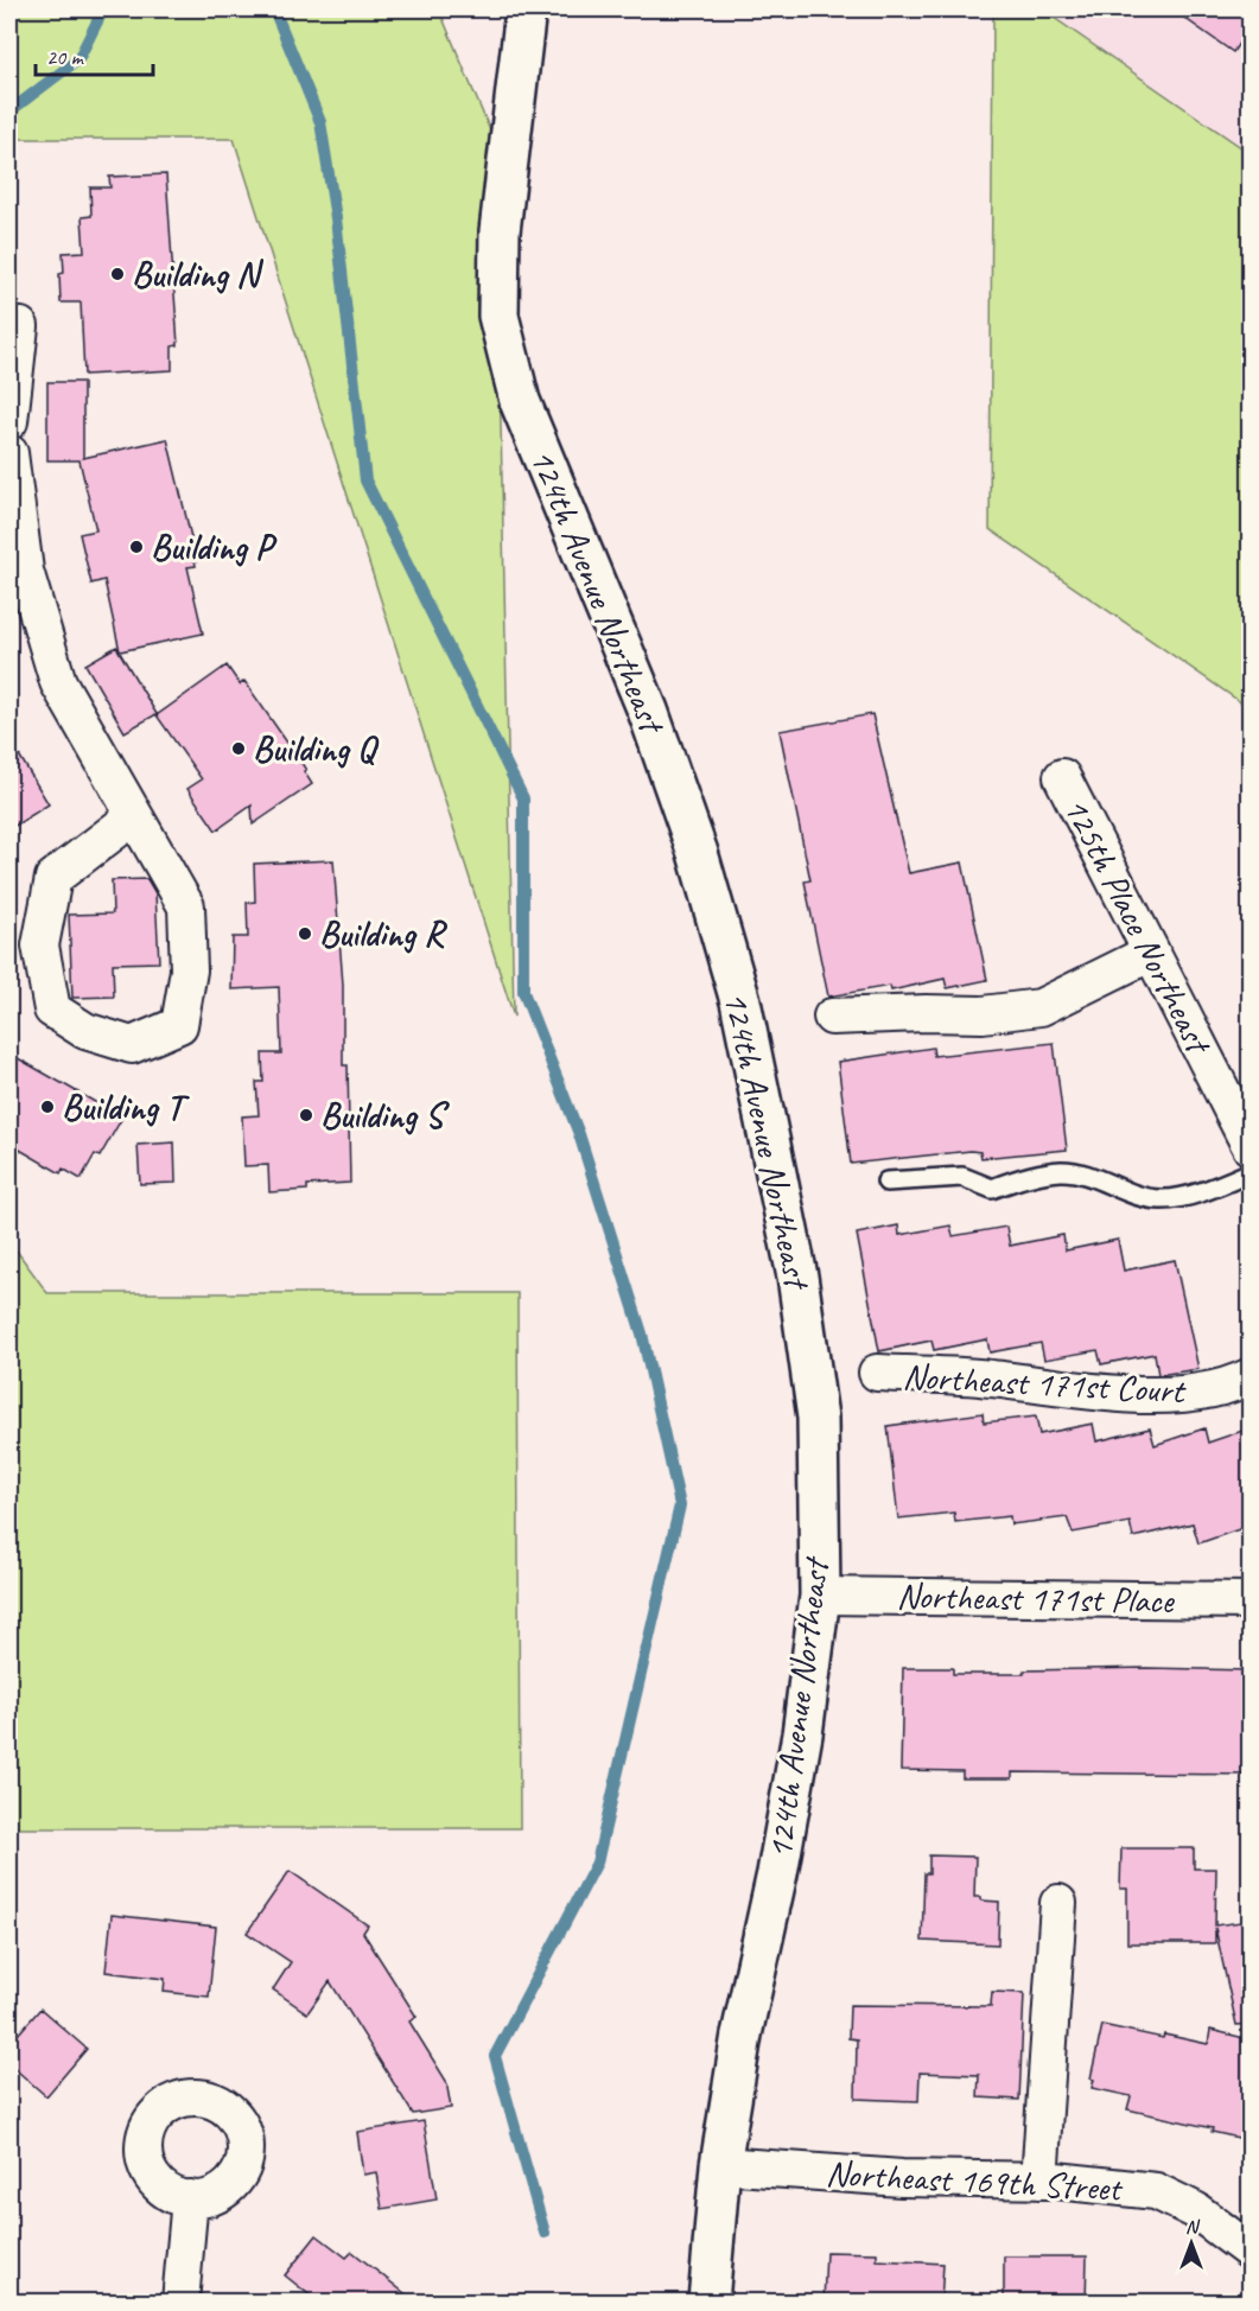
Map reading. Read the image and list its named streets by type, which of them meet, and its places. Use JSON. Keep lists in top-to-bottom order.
{
  "streets": {
    "street": [
      "124th Avenue Northeast",
      "125th Place Northeast",
      "Northeast 171st Court",
      "Northeast 171st Place",
      "Northeast 169th Street"
    ]
  },
  "crossings": [
    ["124th Avenue Northeast", "Northeast 171st Place"],
    ["124th Avenue Northeast", "Northeast 169th Street"]
  ],
  "places": [
    "Building N",
    "Building P",
    "Building Q",
    "Building R",
    "Building T",
    "Building S"
  ],
  "scale_bar": "20 m",
  "north": "top"
}
